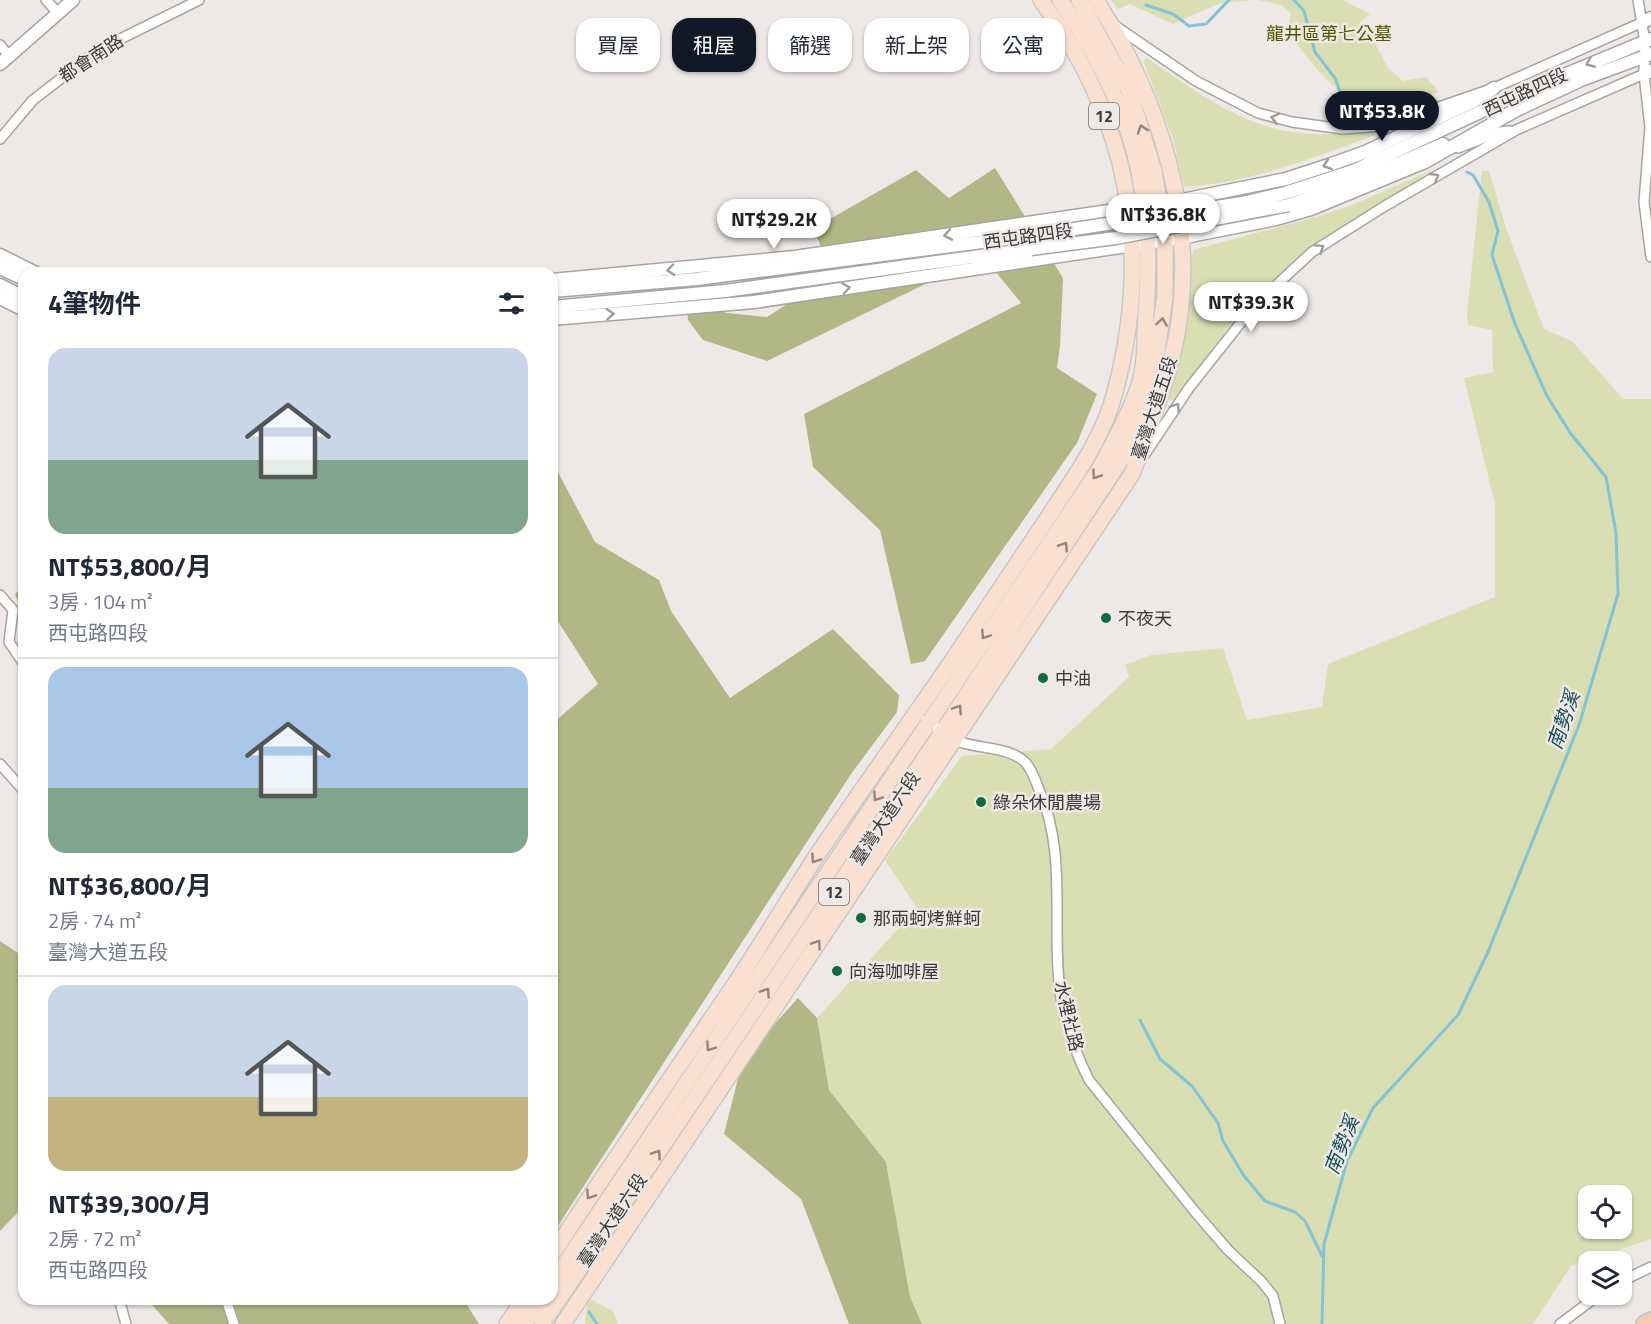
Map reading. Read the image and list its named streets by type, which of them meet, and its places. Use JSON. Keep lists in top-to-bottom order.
{
  "streets": {
    "main road": ["12", "臺灣大道五段", "臺灣大道六段"],
    "street": ["都會南路", "西屯路四段", "水裡社路"]
  },
  "crossings": [
    ["西屯路四段", "臺灣大道五段"],
    ["西屯路四段", "臺灣大道六段"],
    ["臺灣大道五段", "臺灣大道六段"],
    ["臺灣大道六段", "水裡社路"]
  ],
  "water": ["南勢溪"],
  "parks": ["龍井區第七公墓"],
  "places": [
    "不夜天",
    "中油",
    "綠朵休閒農場",
    "那兩蚵烤鮮蚵",
    "向海咖啡屋"
  ],
  "page": {
    "chip": [
      "買屋",
      "租屋",
      "篩選",
      "新上架",
      "公寓"
    ],
    "price": [
      "NT$53.8K",
      "NT$36.8K",
      "NT$29.2K",
      "NT$39.3K"
    ],
    "heading": "4筆物件",
    "list": [
      {
        "name": "NT$53,800/月",
        "note": "3房 · 104 m² · 西屯路四段"
      },
      {
        "name": "NT$36,800/月",
        "note": "2房 · 74 m² · 臺灣大道五段"
      },
      {
        "name": "NT$39,300/月",
        "note": "2房 · 72 m² · 西屯路四段"
      }
    ]
  }
}
